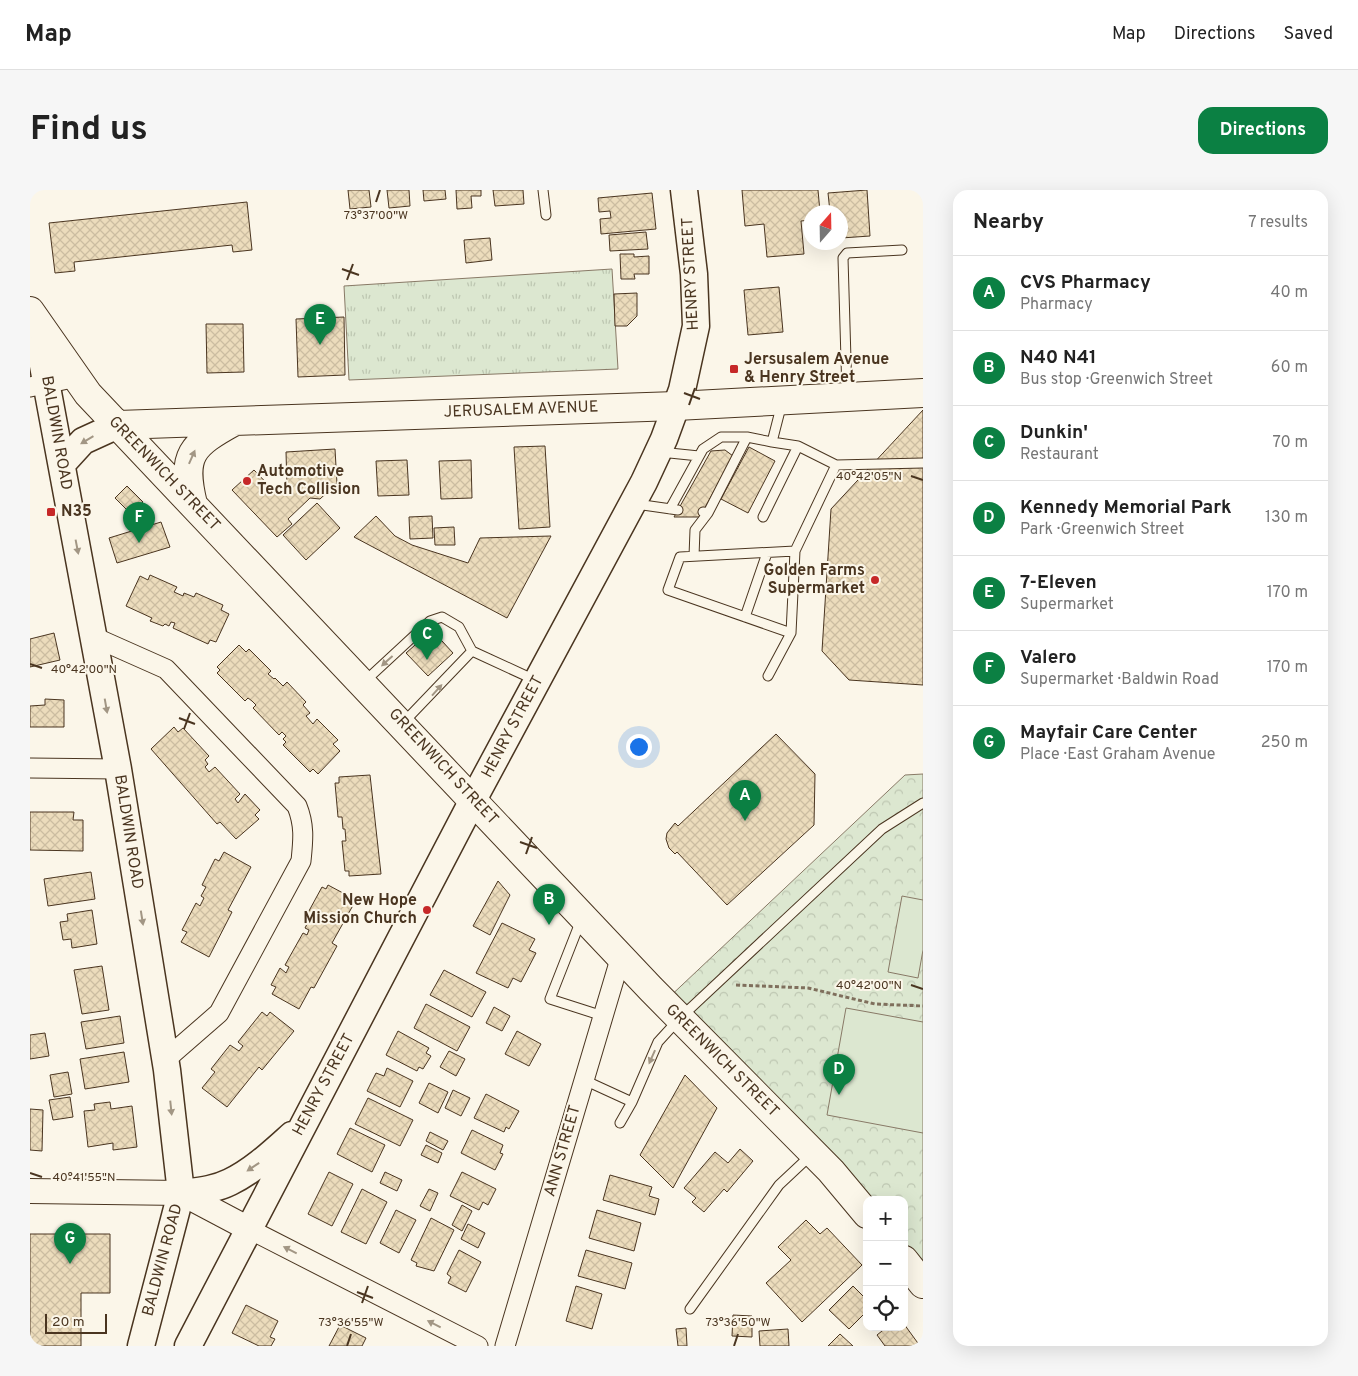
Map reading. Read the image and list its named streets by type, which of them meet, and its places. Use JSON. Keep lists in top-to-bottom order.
{
  "streets": {
    "main road": [
      "HENRY STREET",
      "JERUSALEM AVENUE",
      "BALDWIN ROAD",
      "GREENWICH STREET"
    ],
    "street": ["ANN STREET"]
  },
  "crossings": [
    ["HENRY STREET", "JERUSALEM AVENUE"],
    ["HENRY STREET", "GREENWICH STREET"],
    ["JERUSALEM AVENUE", "GREENWICH STREET"],
    ["BALDWIN ROAD", "GREENWICH STREET"],
    ["GREENWICH STREET", "ANN STREET"]
  ],
  "one_way": ["BALDWIN ROAD"],
  "places": {
    "transit": ["Jersusalem Avenue & Henry Street", "N35"],
    "other": ["Automotive Tech Collision", "Golden Farms Supermarket", "New Hope Mission Church"]
  },
  "scale_bar": "20 m",
  "north": "top",
  "page": {
    "header": "Map",
    "nav": ["Map", "Directions", "Saved"],
    "buttons": "Directions",
    "title": "Find us",
    "heading": ["Nearby", "7 results"],
    "list": [
      {
        "mark": "A",
        "name": "CVS Pharmacy",
        "note": "Pharmacy",
        "value": "40 m"
      },
      {
        "mark": "B",
        "name": "N40 N41",
        "note": "Bus stop · Greenwich Street",
        "value": "60 m"
      },
      {
        "mark": "C",
        "name": "Dunkin'",
        "note": "Restaurant",
        "value": "70 m"
      },
      {
        "mark": "D",
        "name": "Kennedy Memorial Park",
        "note": "Park · Greenwich Street",
        "value": "130 m"
      },
      {
        "mark": "E",
        "name": "7-Eleven",
        "note": "Supermarket",
        "value": "170 m"
      },
      {
        "mark": "F",
        "name": "Valero",
        "note": "Supermarket · Baldwin Road",
        "value": "170 m"
      },
      {
        "mark": "G",
        "name": "Mayfair Care Center",
        "note": "Place · East Graham Avenue",
        "value": "250 m"
      }
    ],
    "pins": [
      "E",
      "F",
      "C",
      "A",
      "B",
      "D",
      "G"
    ],
    "map_buttons": ["+", "−"],
    "scale": "20 m"
  },
  "coordinates": [
    "73°37'00\"W",
    "40°42'05\"N",
    "40°42'00\"N",
    "40°41'55\"N",
    "73°36'55\"W",
    "73°36'50\"W"
  ]
}
